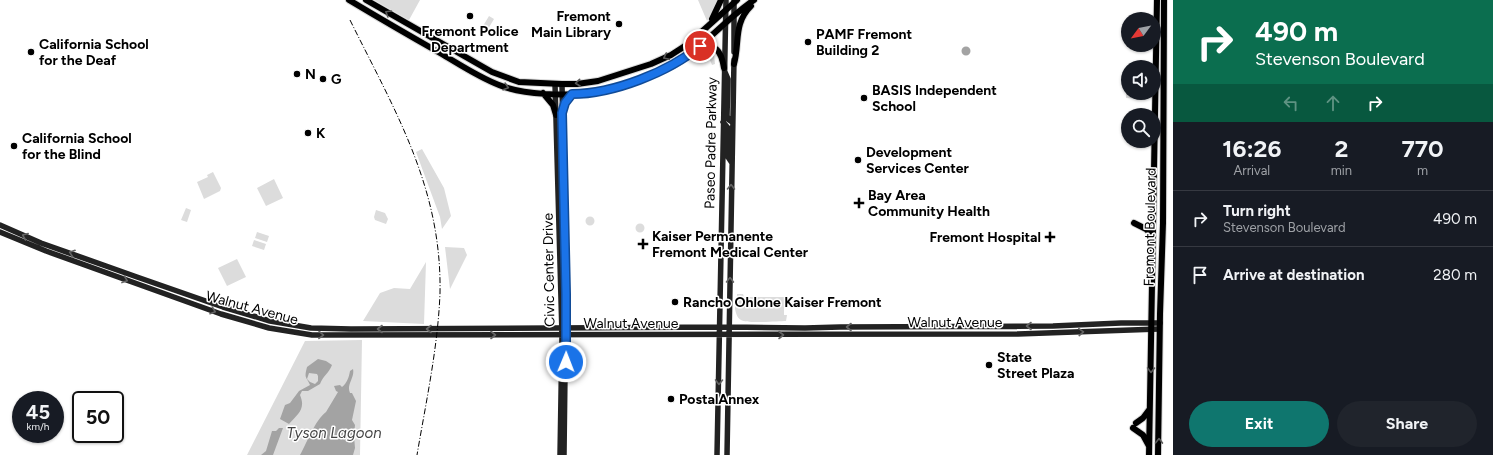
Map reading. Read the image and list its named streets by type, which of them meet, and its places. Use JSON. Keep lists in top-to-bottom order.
{
  "streets": {
    "main road": [
      "Paseo Padre Parkway",
      "Fremont Boulevard",
      "Civic Center Drive",
      "Walnut Avenue"
    ]
  },
  "crossings": [
    ["Paseo Padre Parkway", "Walnut Avenue"],
    ["Fremont Boulevard", "Walnut Avenue"],
    ["Civic Center Drive", "Walnut Avenue"]
  ],
  "water": ["Tyson Lagoon"],
  "places": {
    "other": [
      "Fremont Police Department",
      "Fremont Main Library",
      "PAMF Fremont Building 2",
      "California School for the Deaf",
      "N",
      "G",
      "BASIS Independent School",
      "K",
      "California School for the Blind",
      "Development Services Center",
      "Rancho Ohlone Kaiser Fremont",
      "State Street Plaza",
      "PostalAnnex"
    ],
    "health": ["Bay Area Community Health", "Fremont Hospital", "Kaiser Permanente Fremont Medical Center"]
  },
  "north": "bottom left",
  "page": {
    "turn": ["490 m", "Stevenson Boulevard"],
    "eta": [
      "16:26",
      "Arrival",
      "2",
      "min",
      "770",
      "m"
    ],
    "list": [
      {
        "name": "Turn right",
        "note": "Stevenson Boulevard",
        "value": "490 m"
      },
      {
        "name": "Arrive at destination",
        "value": "280 m"
      }
    ],
    "speed": "45 km/h",
    "limit": "50",
    "buttons": ["Exit", "Share"]
  }
}
